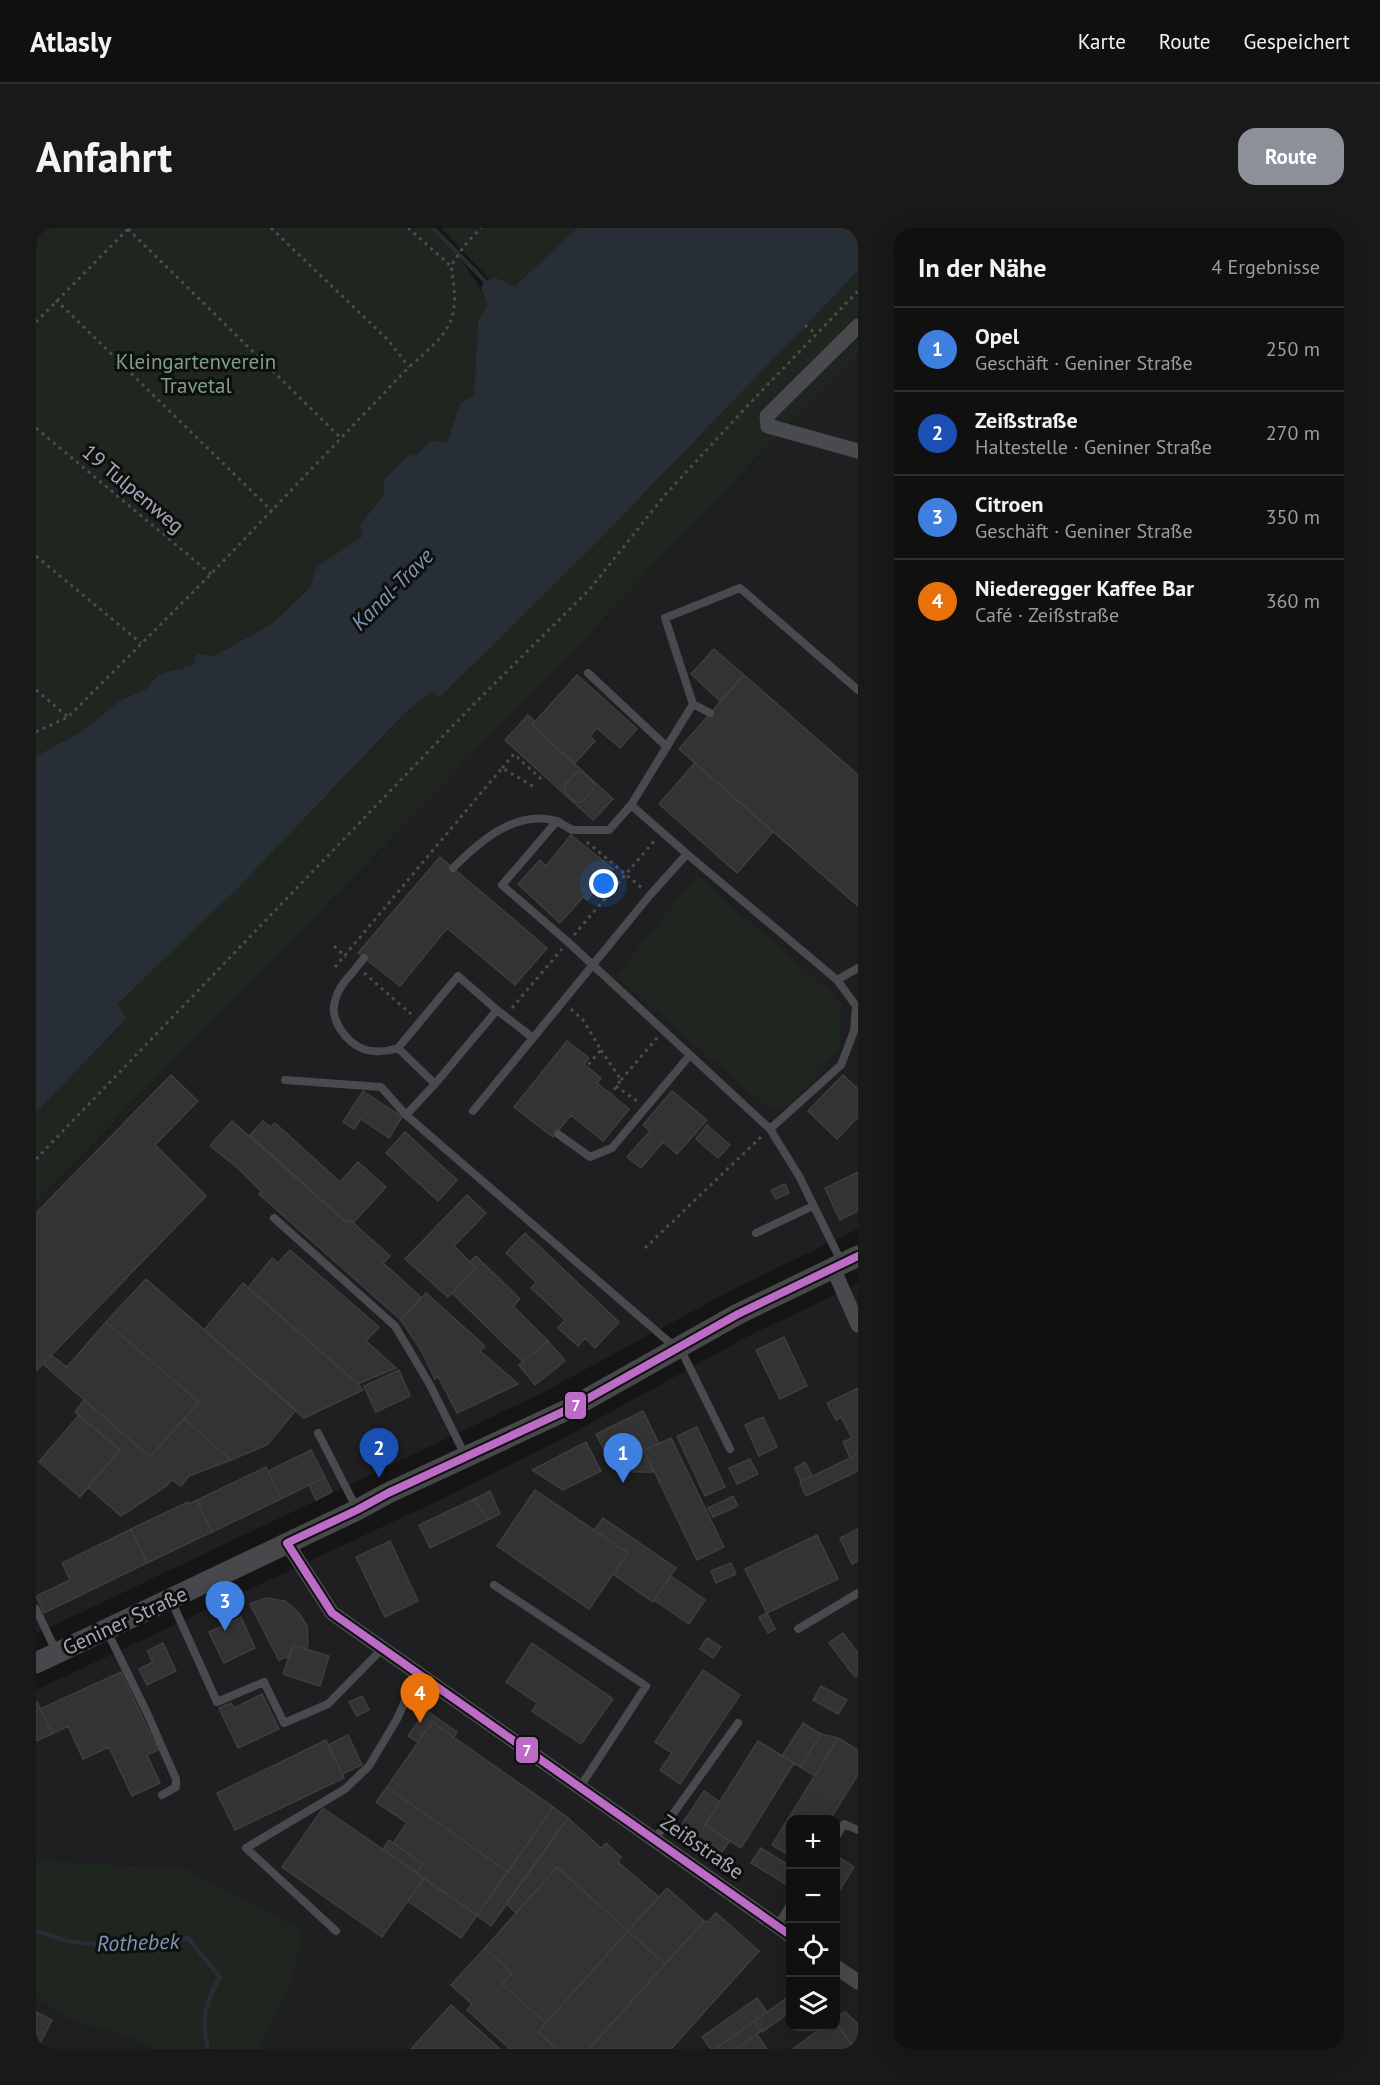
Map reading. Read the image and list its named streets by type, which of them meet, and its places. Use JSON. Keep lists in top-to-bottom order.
{
  "streets": {
    "main road": ["Geniner Straße"],
    "street": ["Zeißstraße"],
    "path": ["19 Tulpenweg"]
  },
  "crossings": [
    ["Geniner Straße", "Zeißstraße"]
  ],
  "water": ["Kanal-Trave", "Rothebek"],
  "parks": ["Kleingartenverein Travetal"],
  "lines": ["transit line 7"],
  "page": {
    "header": "Atlasly",
    "nav": ["Karte", "Route", "Gespeichert"],
    "buttons": "Route",
    "title": "Anfahrt",
    "heading": ["In der Nähe", "4 Ergebnisse"],
    "list": [
      {
        "mark": "1",
        "name": "Opel",
        "note": "Geschäft · Geniner Straße",
        "value": "250 m"
      },
      {
        "mark": "2",
        "name": "Zeißstraße",
        "note": "Haltestelle · Geniner Straße",
        "value": "270 m"
      },
      {
        "mark": "3",
        "name": "Citroen",
        "note": "Geschäft · Geniner Straße",
        "value": "350 m"
      },
      {
        "mark": "4",
        "name": "Niederegger Kaffee Bar",
        "note": "Café · Zeißstraße",
        "value": "360 m"
      }
    ],
    "pins": [
      "2",
      "1",
      "3",
      "4"
    ],
    "map_buttons": ["+", "−"]
  }
}
